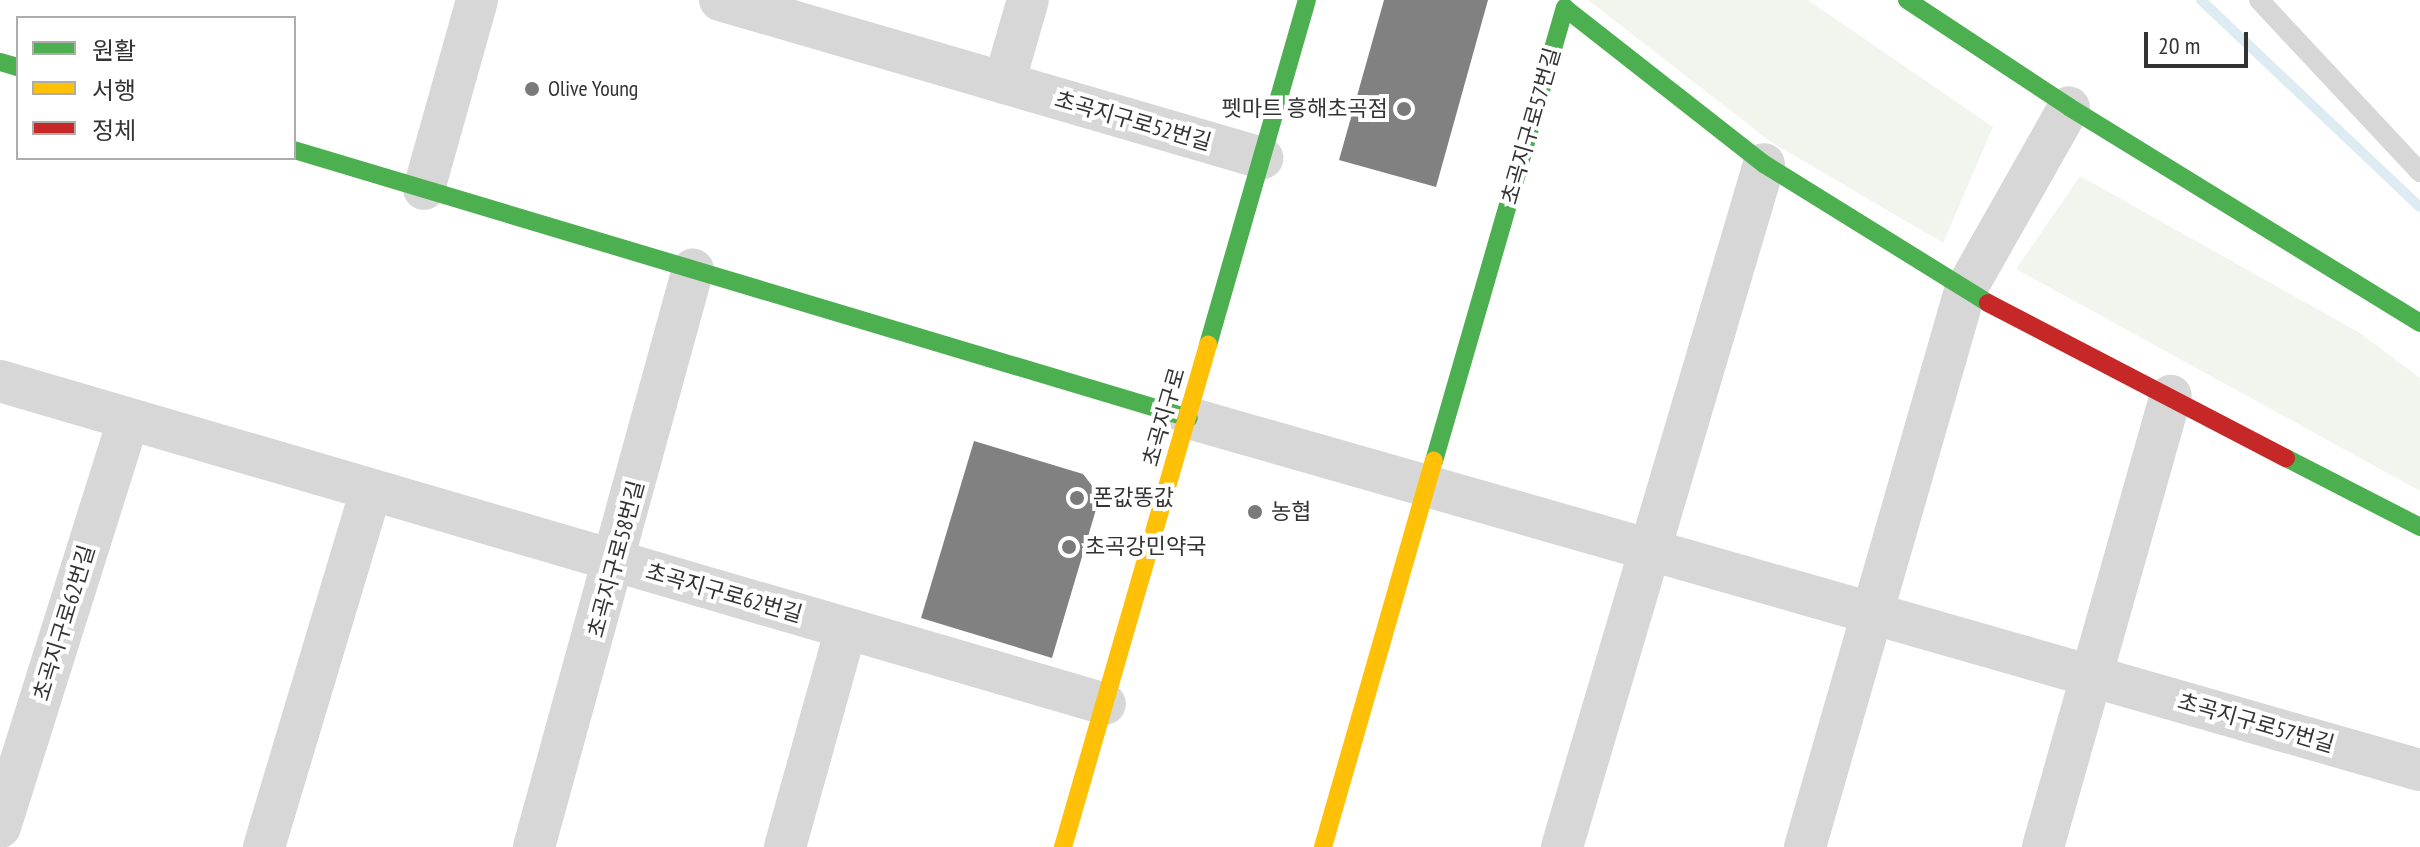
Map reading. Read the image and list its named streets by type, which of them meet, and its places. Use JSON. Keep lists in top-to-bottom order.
{
  "streets": {
    "street": [
      "초곡지구로52번길",
      "초곡지구로57번길",
      "초곡지구로",
      "초곡지구로58번길",
      "초곡지구로62번길"
    ]
  },
  "crossings": [
    ["초곡지구로52번길", "초곡지구로"],
    ["초곡지구로57번길", "초곡지구로"],
    ["초곡지구로", "초곡지구로62번길"],
    ["초곡지구로58번길", "초곡지구로62번길"]
  ],
  "places": [
    "Olive Young",
    "펫마트 흥해초곡점",
    "폰값똥값",
    "농협",
    "초곡강민약국"
  ],
  "legend": ["원활", "서행", "정체"],
  "scale_bar": "20 m"
}
